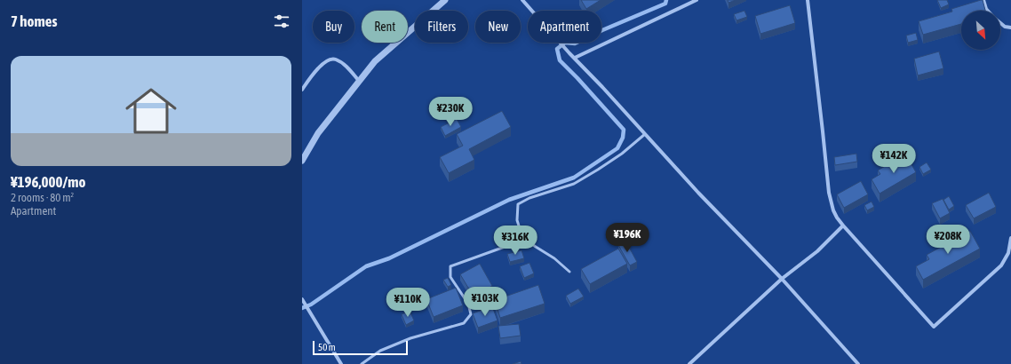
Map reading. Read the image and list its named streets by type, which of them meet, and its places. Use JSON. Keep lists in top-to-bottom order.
{
  "scale_bar": "50 m",
  "north": "bottom right",
  "page": {
    "heading": "7 homes",
    "chip": [
      "Buy",
      "Rent",
      "Filters",
      "New",
      "Apartment"
    ],
    "list": [
      {
        "name": "¥196,000/mo",
        "note": "2 rooms · 80 m² · Apartment"
      }
    ],
    "price": [
      "¥230K",
      "¥142K",
      "¥196K",
      "¥208K",
      "¥316K",
      "¥103K",
      "¥110K"
    ],
    "scale": "50 m"
  }
}
